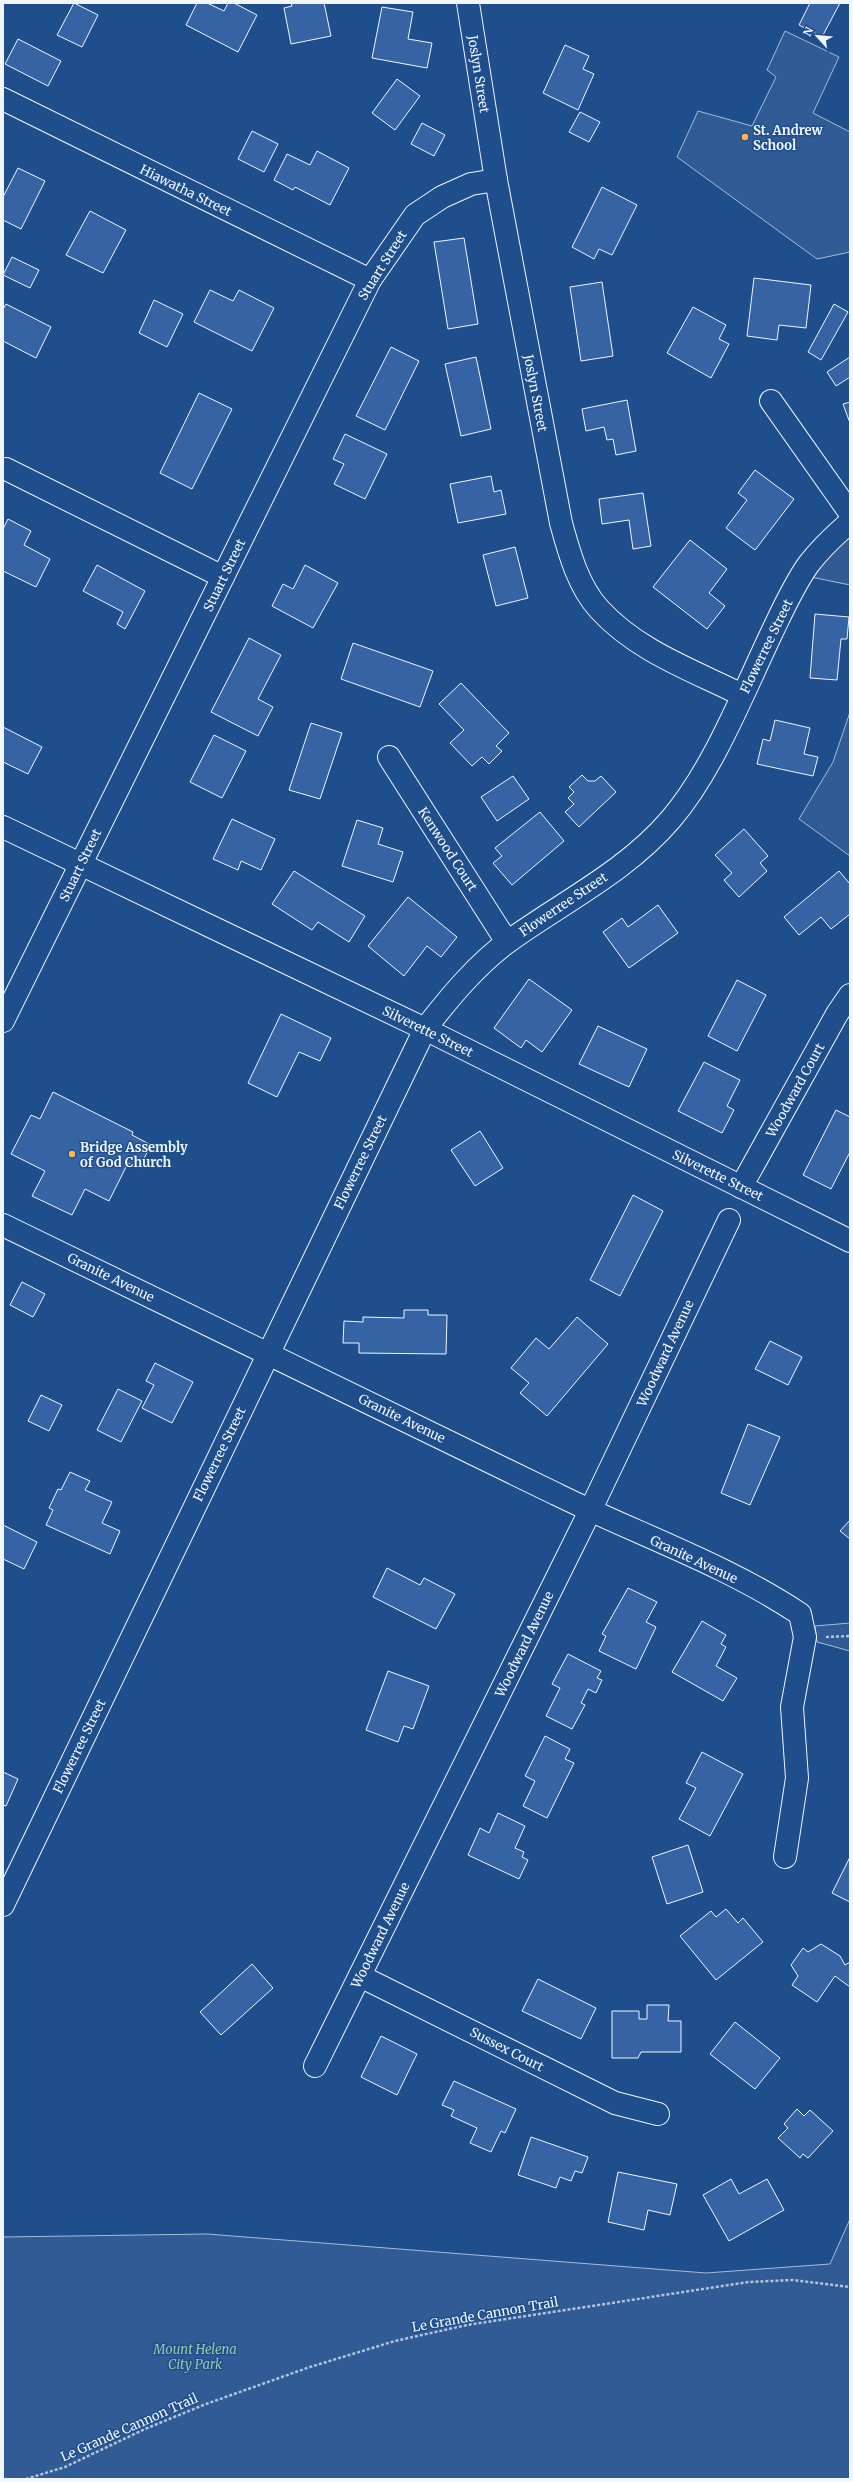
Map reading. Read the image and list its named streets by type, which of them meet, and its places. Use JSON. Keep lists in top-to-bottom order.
{
  "streets": {
    "street": [
      "Joslyn Street",
      "Hiawatha Street",
      "Stuart Street",
      "Flowerree Street",
      "Kenwood Court",
      "Silverette Street",
      "Woodward Court",
      "Granite Avenue",
      "Woodward Avenue",
      "Sussex Court"
    ],
    "path": ["Le Grande Cannon Trail"]
  },
  "crossings": [
    ["Joslyn Street", "Stuart Street"],
    ["Joslyn Street", "Flowerree Street"],
    ["Hiawatha Street", "Stuart Street"],
    ["Stuart Street", "Silverette Street"],
    ["Flowerree Street", "Kenwood Court"],
    ["Flowerree Street", "Silverette Street"],
    ["Flowerree Street", "Granite Avenue"],
    ["Silverette Street", "Woodward Court"],
    ["Granite Avenue", "Woodward Avenue"],
    ["Woodward Avenue", "Sussex Court"]
  ],
  "parks": ["Mount Helena City Park"],
  "places": ["St. Andrew School", "Bridge Assembly of God Church"],
  "north": "top left"
}
